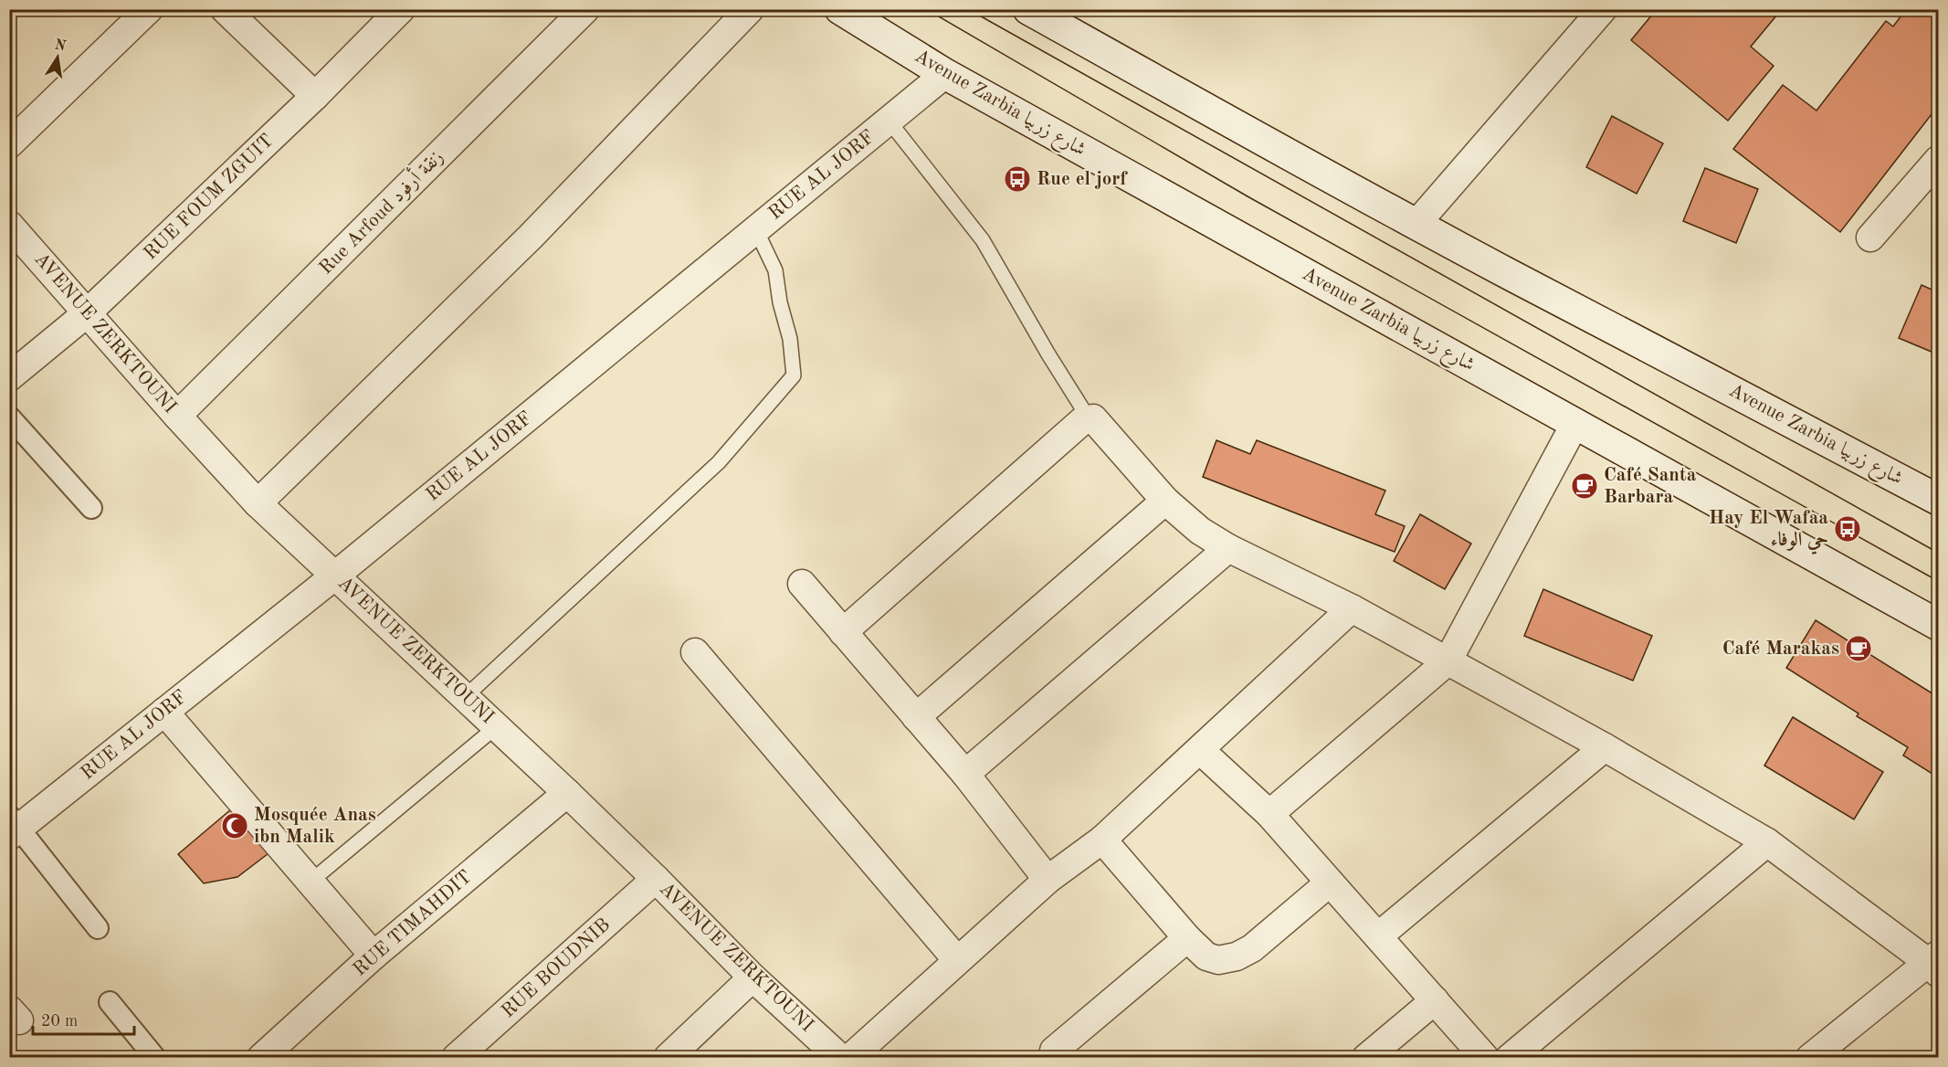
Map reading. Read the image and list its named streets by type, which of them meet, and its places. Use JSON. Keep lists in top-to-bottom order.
{
  "streets": {
    "main road": ["Avenue Zarbia شارع زربيا"],
    "street": [
      "RUE AL JORF",
      "RUE FOUM ZGUIT",
      "Rue Arfoud زنقة أرفود",
      "AVENUE ZERKTOUNI",
      "RUE TIMAHDIT",
      "RUE BOUDNIB"
    ]
  },
  "crossings": [
    ["Avenue Zarbia شارع زربيا", "RUE AL JORF"],
    ["RUE AL JORF", "AVENUE ZERKTOUNI"],
    ["RUE FOUM ZGUIT", "AVENUE ZERKTOUNI"],
    ["Rue Arfoud زنقة أرفود", "AVENUE ZERKTOUNI"],
    ["AVENUE ZERKTOUNI", "RUE TIMAHDIT"],
    ["AVENUE ZERKTOUNI", "RUE BOUDNIB"]
  ],
  "places": {
    "bus stop": ["Rue el jorf", "Hay El Wafaa حي الوفاء"],
    "cafe": ["Café Santa Barbara", "Café Marakas"],
    "mosque": ["Mosquée Anas ibn Malik"]
  },
  "scale_bar": "20 m",
  "north": "top"
}
